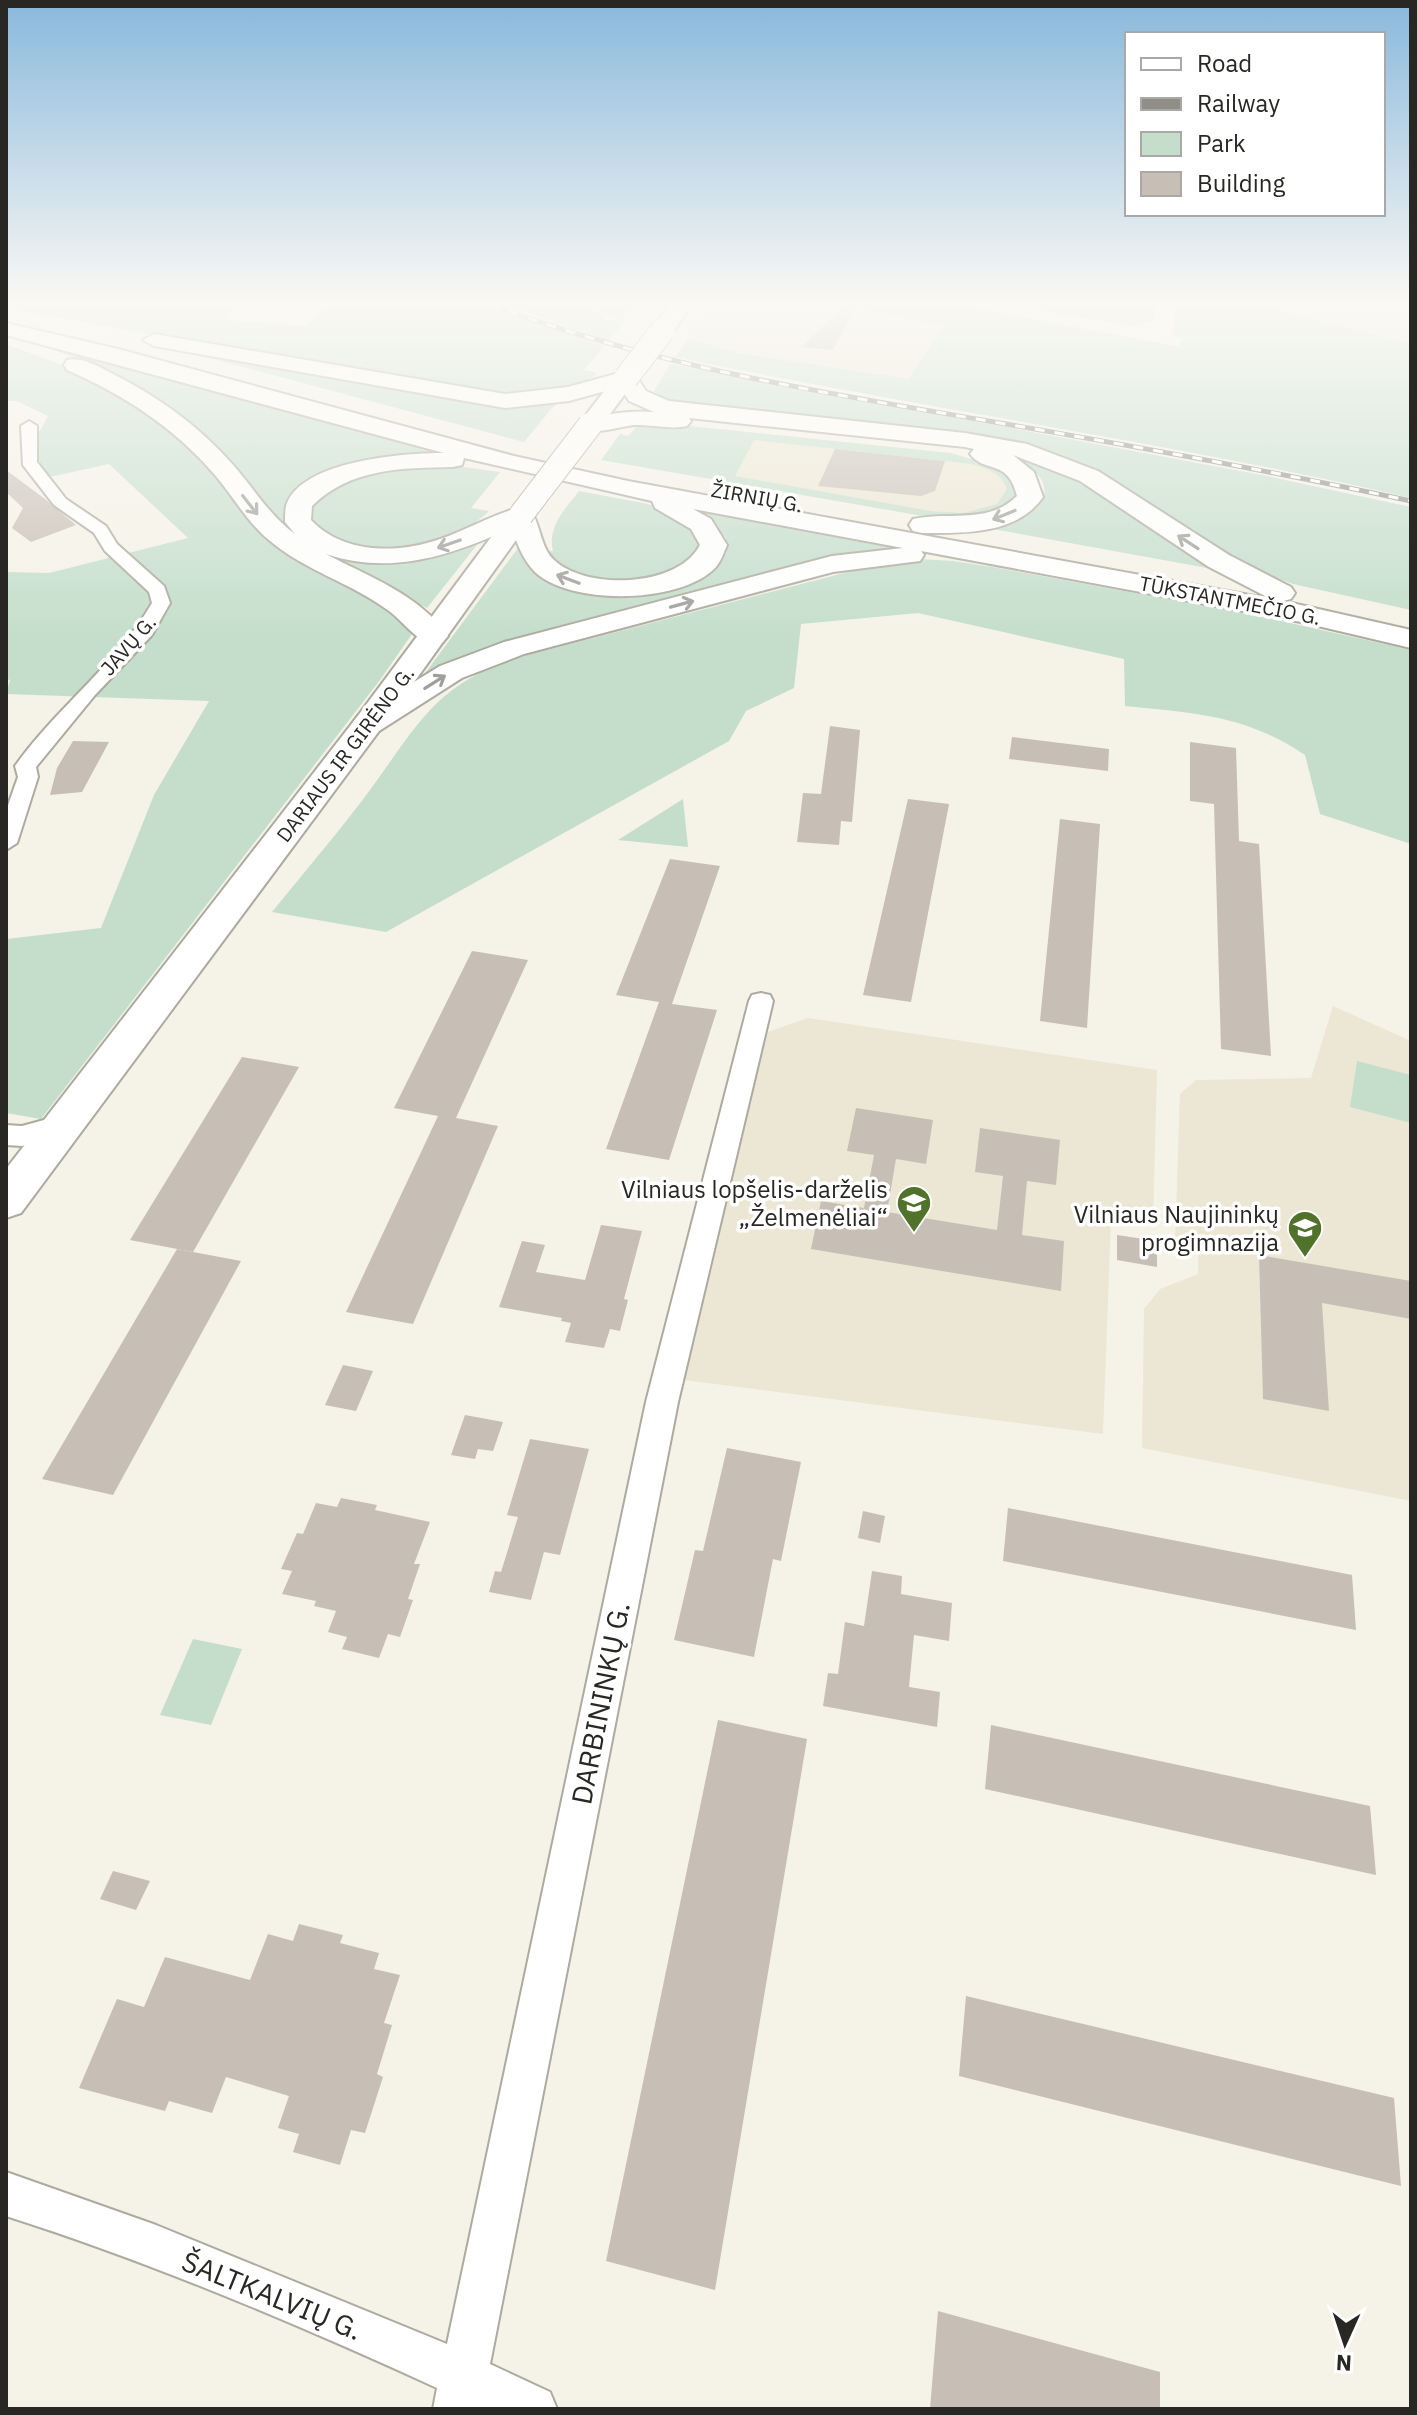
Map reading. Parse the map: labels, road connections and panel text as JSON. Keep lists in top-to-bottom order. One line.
{"streets":{"main road":["ŽIRNIŲ G.","TŪKSTANTMEČIO G.","DARIAUS IR GIRĖNO G."],"street":["JAVŲ G.","DARBININKŲ G.","ŠALTKALVIŲ G."]},"crossings":[["ŽIRNIŲ G.","TŪKSTANTMEČIO G."],["DARBININKŲ G.","ŠALTKALVIŲ G."]],"places":{"school or university":["Vilniaus lopšelis-darželis „Želmenėliai“","Vilniaus Naujininkų progimnazija"]},"legend":["Road","Railway","Park","Building"],"north":"bottom"}
